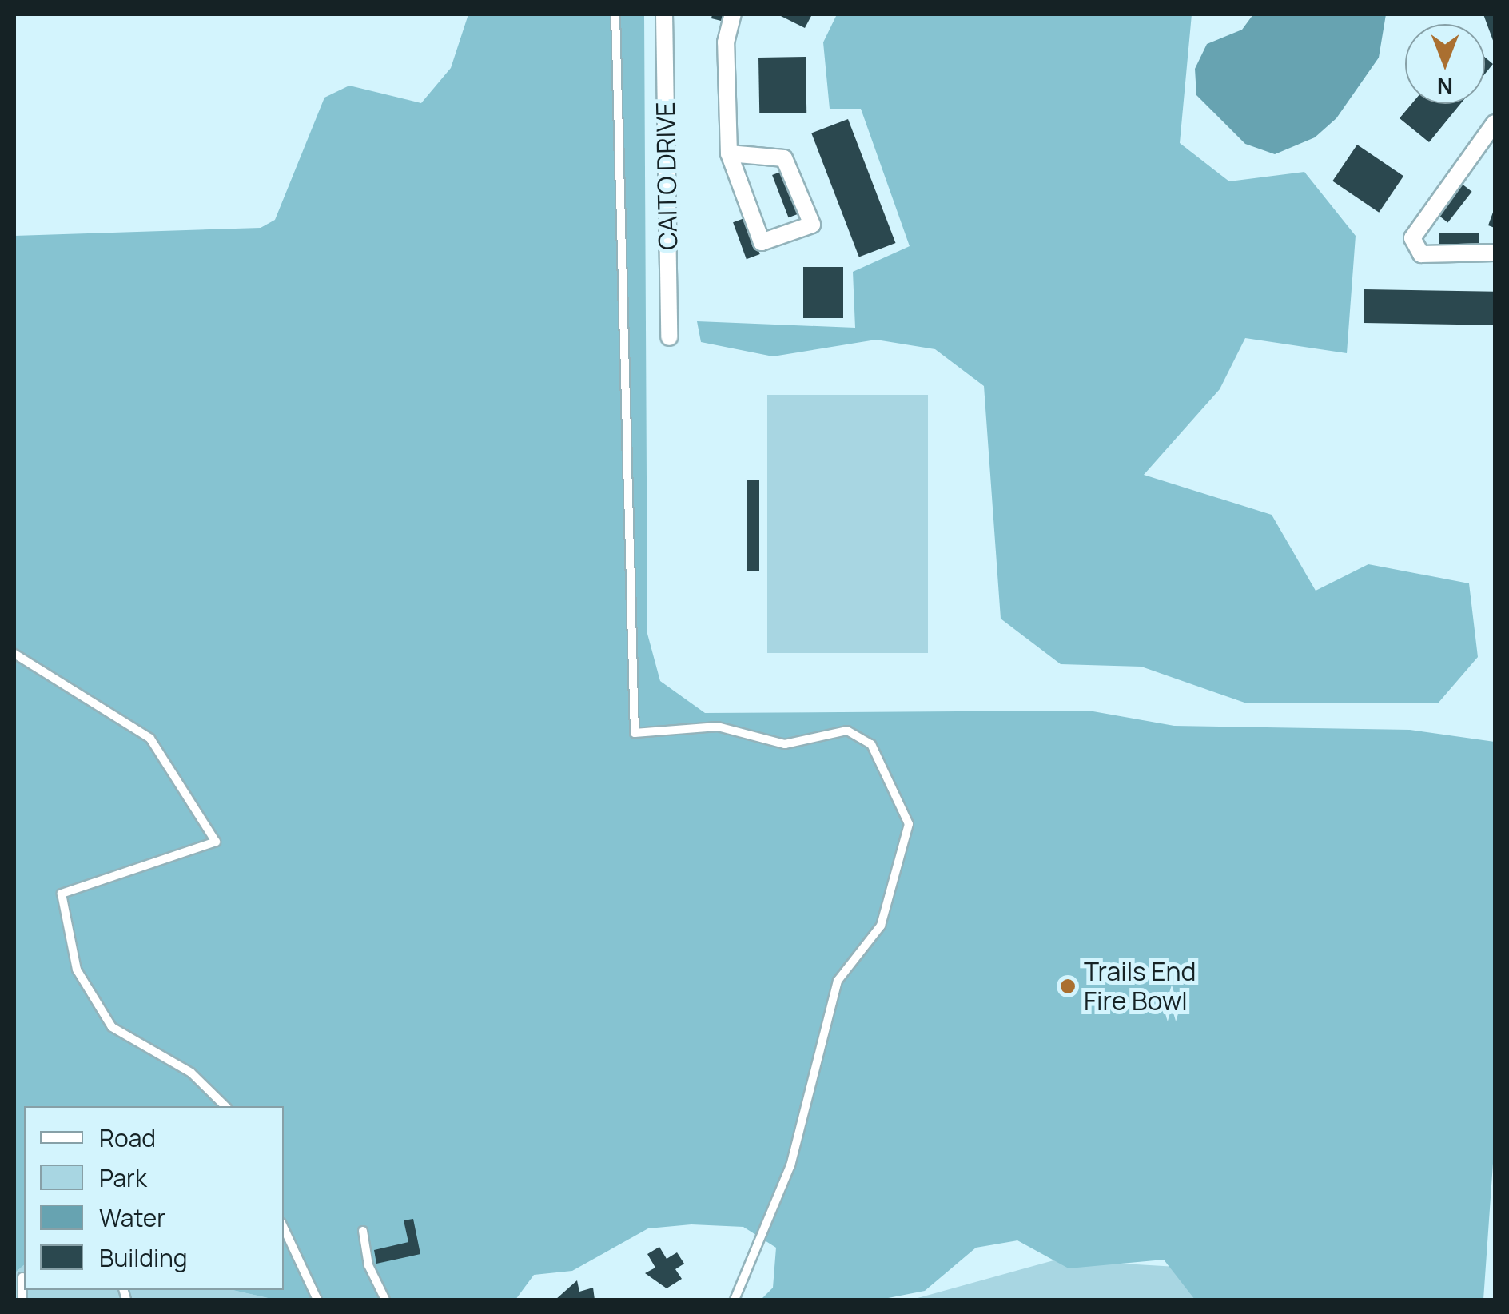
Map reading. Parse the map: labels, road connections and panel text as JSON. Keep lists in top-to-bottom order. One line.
{"streets":{"street":["CAITO DRIVE"]},"places":["Trails End Fire Bowl"],"legend":["Road","Park","Water","Building"],"north":"bottom"}
